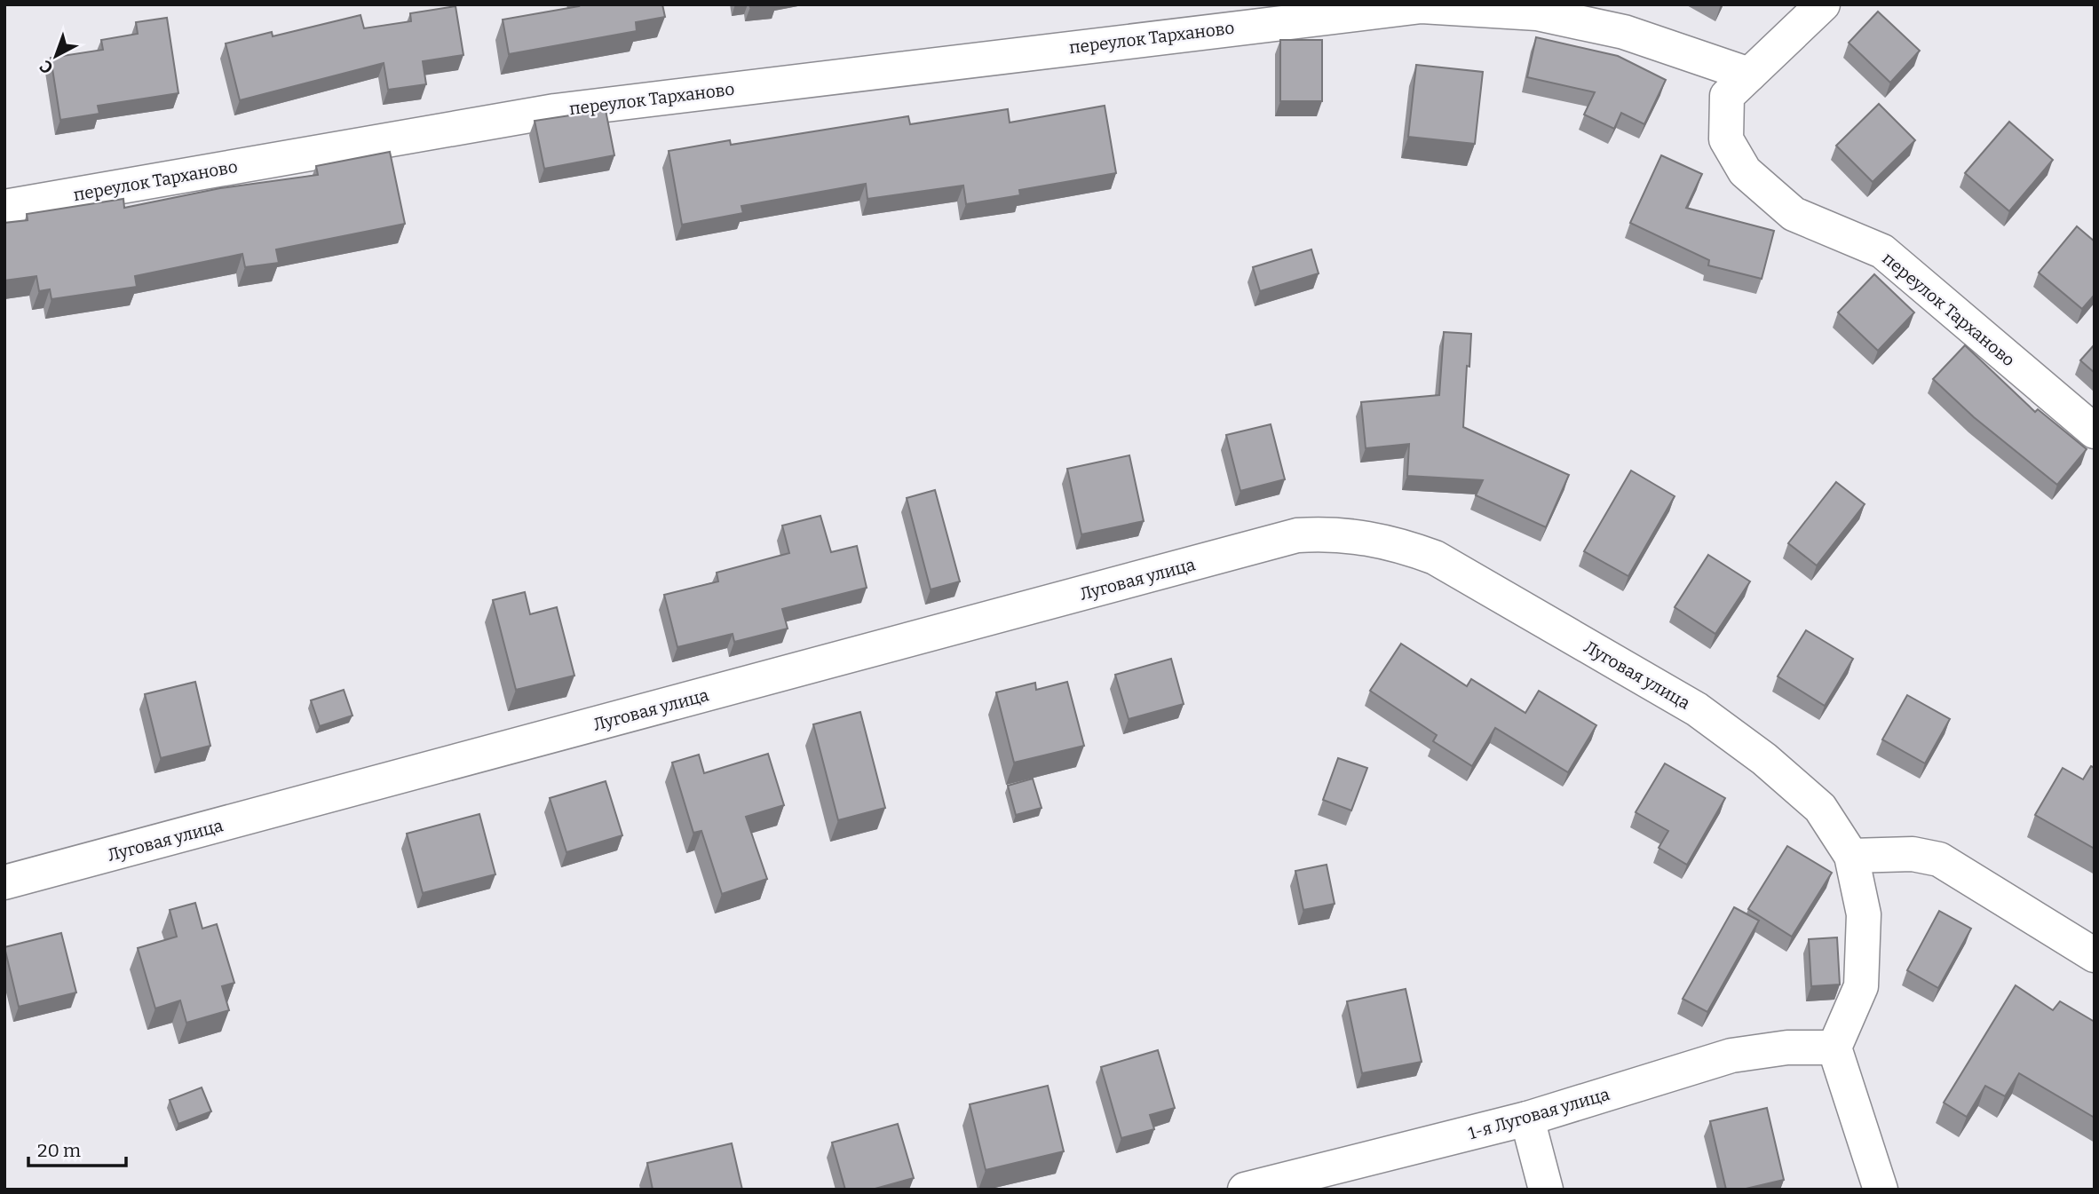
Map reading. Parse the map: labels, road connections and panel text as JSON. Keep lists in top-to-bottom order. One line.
{"streets":{"street":["переулок Тарханово","Луговая улица","1-я Луговая улица"]},"crossings":[["Луговая улица","1-я Луговая улица"]],"scale_bar":"20 m","north":"bottom left"}
